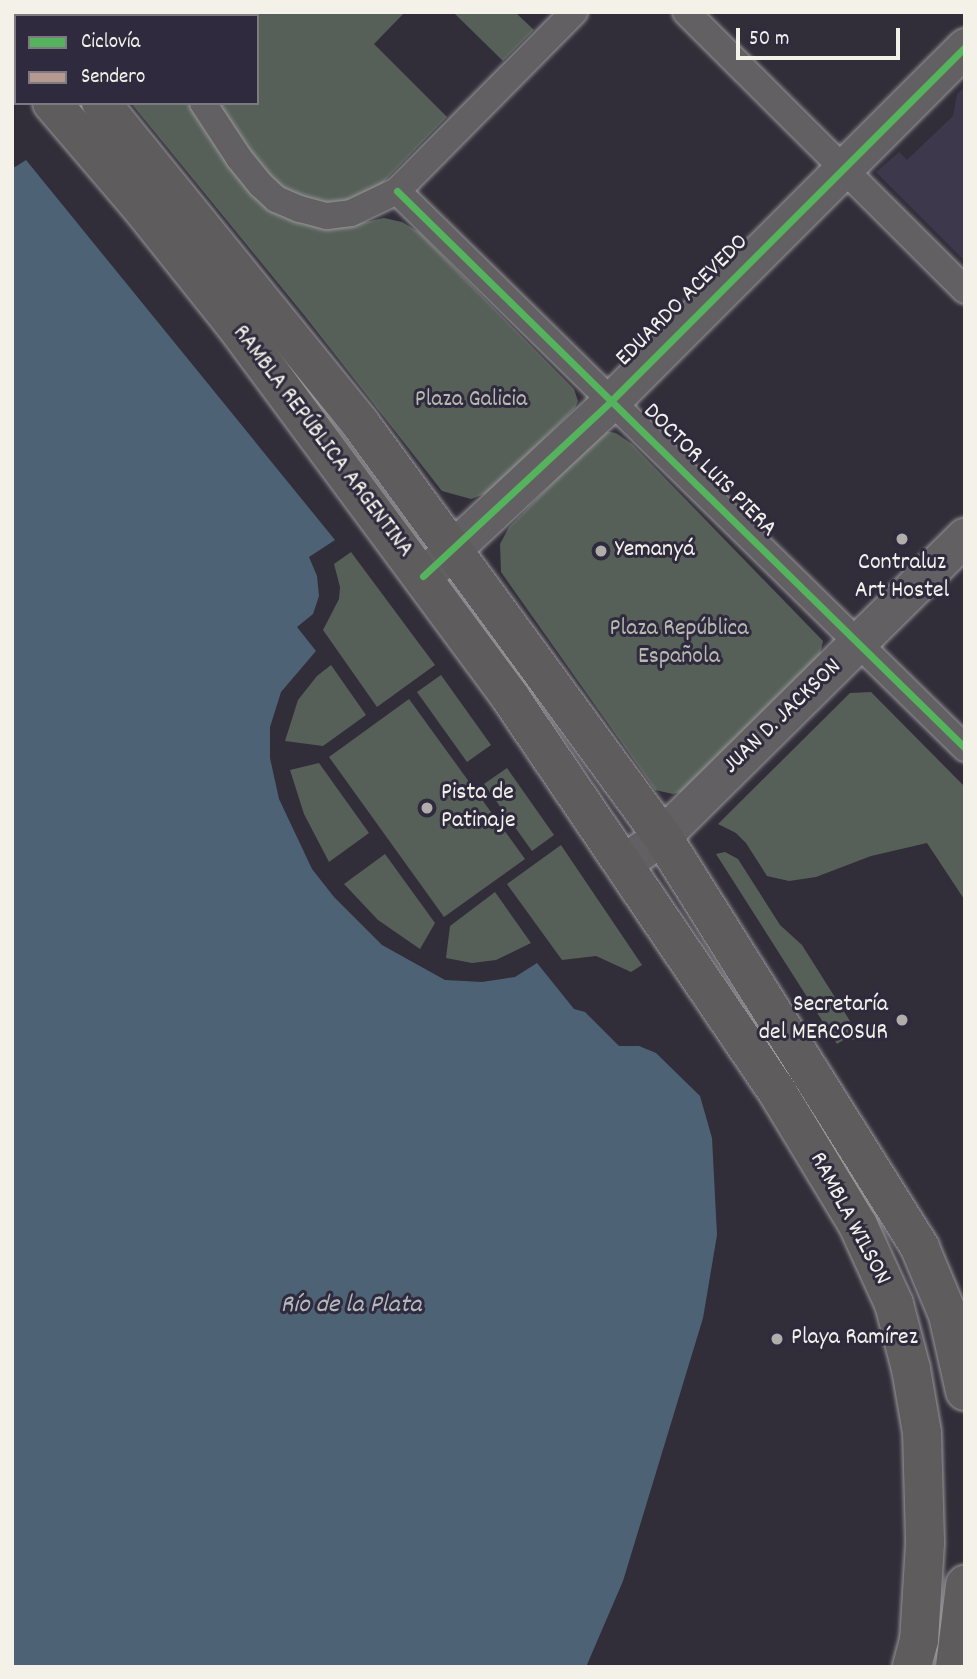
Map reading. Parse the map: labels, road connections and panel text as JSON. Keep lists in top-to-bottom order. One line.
{"streets":{"main road":["RAMBLA REPÚBLICA ARGENTINA","RAMBLA WILSON"],"street":["EDUARDO ACEVEDO","DOCTOR LUIS PIERA","JUAN D. JACKSON"]},"crossings":[["EDUARDO ACEVEDO","RAMBLA REPÚBLICA ARGENTINA"],["EDUARDO ACEVEDO","DOCTOR LUIS PIERA"],["RAMBLA REPÚBLICA ARGENTINA","JUAN D. JACKSON"],["RAMBLA REPÚBLICA ARGENTINA","RAMBLA WILSON"],["DOCTOR LUIS PIERA","JUAN D. JACKSON"],["JUAN D. JACKSON","RAMBLA WILSON"]],"water":["Río de la Plata"],"parks":["Plaza Galicia","Plaza República Española"],"places":["Contraluz Art Hostel","Yemanyá","Pista de Patinaje","Secretaría del MERCOSUR","Playa Ramírez"],"legend":["Ciclovía","Sendero"],"scale_bar":"50 m"}
